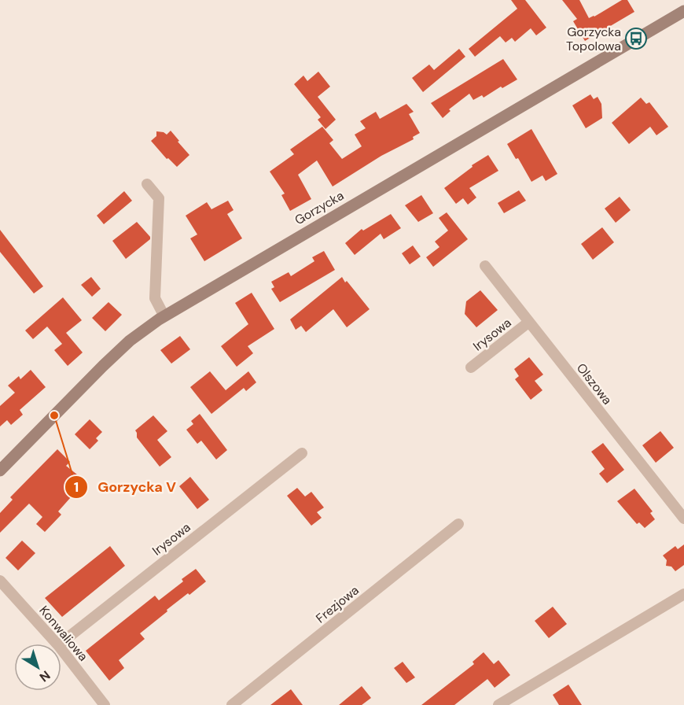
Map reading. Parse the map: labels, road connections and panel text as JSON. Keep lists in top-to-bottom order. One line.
{"streets":{"street":["Gorzycka","Irysowa","Olszowa","Frezjowa","Konwaliowa"]},"crossings":[["Irysowa","Olszowa"]],"places":{"bus stop":["Gorzycka Topolowa"],"other":["Gorzycka V"]},"north":"bottom right"}
